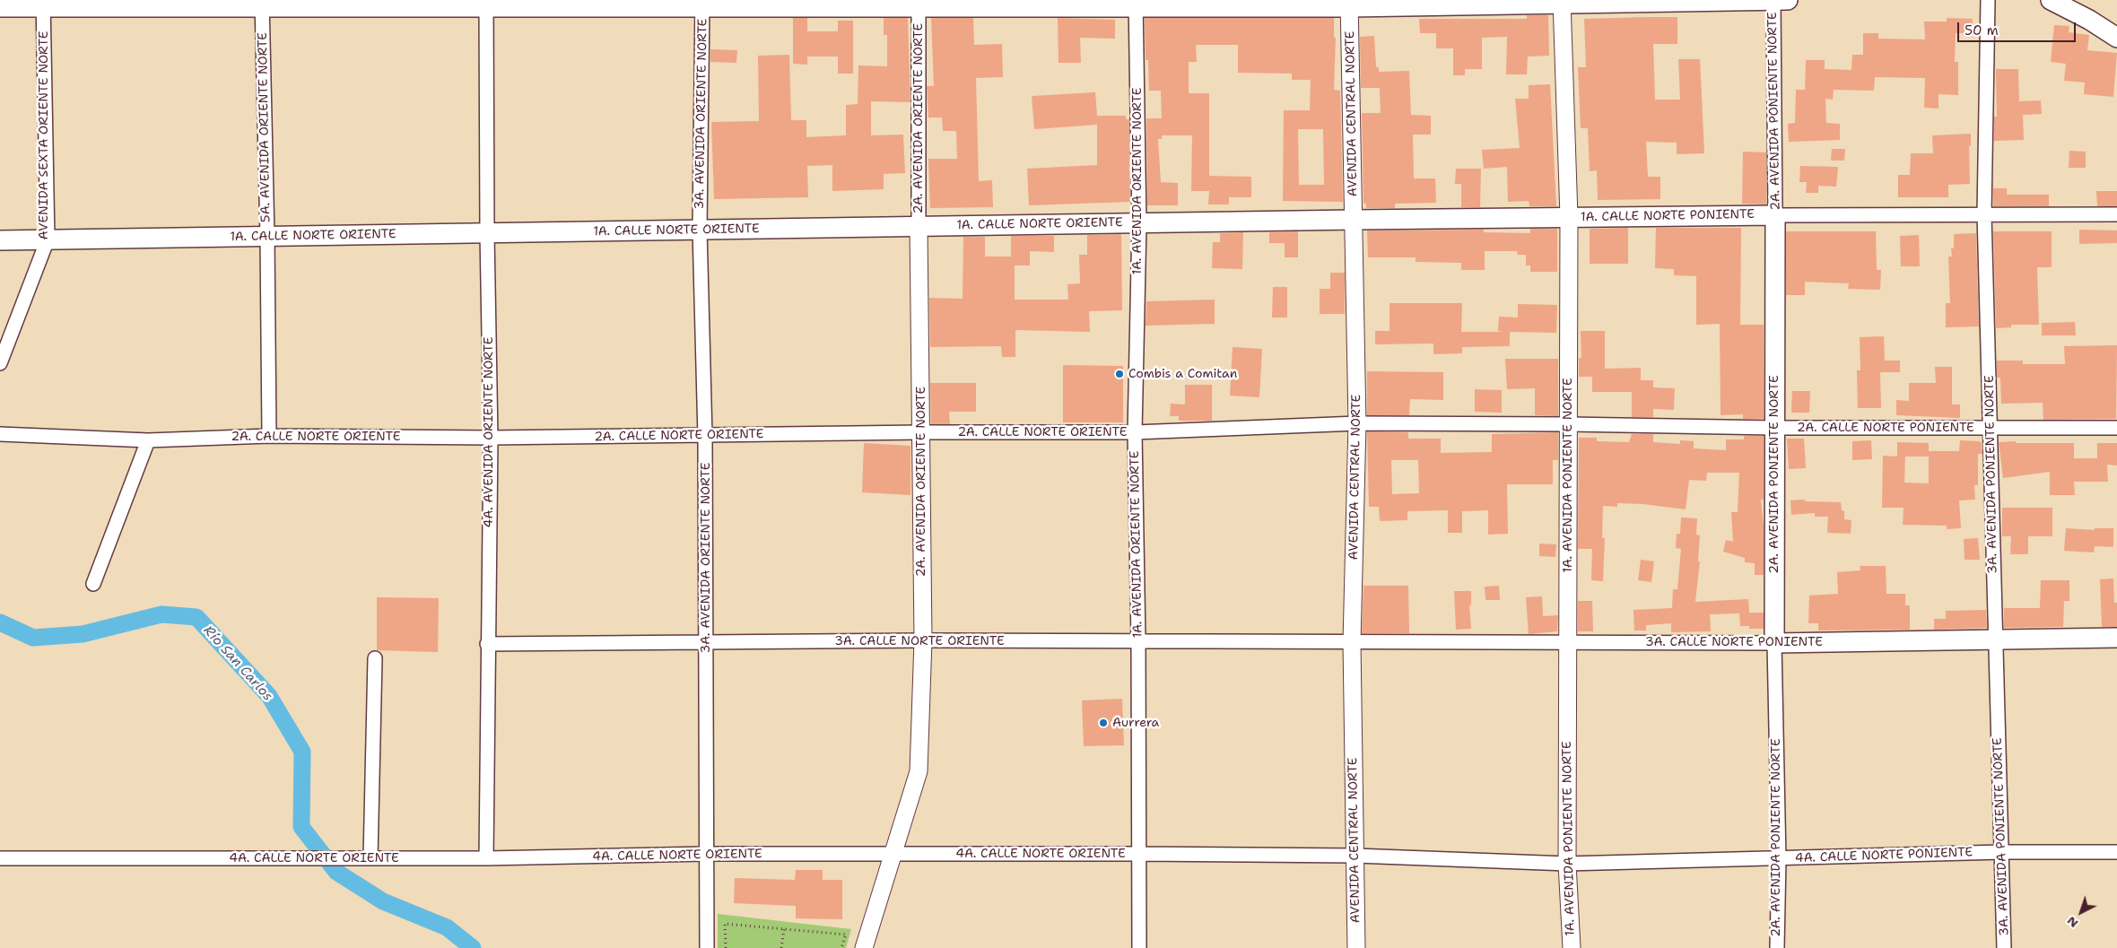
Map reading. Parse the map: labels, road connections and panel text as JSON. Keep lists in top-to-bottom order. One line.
{"streets":{"main road":["2A. AVENIDA PONIENTE NORTE","1A. CALLE NORTE PONIENTE","1A. CALLE NORTE ORIENTE","3A. CALLE NORTE PONIENTE"],"street":["3A. AVENIDA ORIENTE NORTE","AVENIDA CENTRAL NORTE","2A. AVENIDA ORIENTE NORTE","5A. AVENIDA ORIENTE NORTE","AVENIDA SEXTA ORIENTE NORTE","1A. AVENIDA ORIENTE NORTE","2A. CALLE NORTE PONIENTE","4A. AVENIDA ORIENTE NORTE","2A. CALLE NORTE ORIENTE","3A. AVENIDA PONIENTE NORTE","1A. AVENIDA PONIENTE NORTE","3A. CALLE NORTE ORIENTE","4A. CALLE NORTE ORIENTE","4A. CALLE NORTE PONIENTE"]},"crossings":[["2A. AVENIDA PONIENTE NORTE","1A. CALLE NORTE PONIENTE"],["2A. AVENIDA PONIENTE NORTE","2A. CALLE NORTE PONIENTE"],["2A. AVENIDA PONIENTE NORTE","3A. CALLE NORTE PONIENTE"],["2A. AVENIDA PONIENTE NORTE","4A. CALLE NORTE PONIENTE"],["3A. AVENIDA ORIENTE NORTE","1A. CALLE NORTE ORIENTE"],["3A. AVENIDA ORIENTE NORTE","2A. CALLE NORTE ORIENTE"],["3A. AVENIDA ORIENTE NORTE","3A. CALLE NORTE ORIENTE"],["3A. AVENIDA ORIENTE NORTE","4A. CALLE NORTE ORIENTE"],["AVENIDA CENTRAL NORTE","1A. CALLE NORTE PONIENTE"],["AVENIDA CENTRAL NORTE","1A. CALLE NORTE ORIENTE"],["AVENIDA CENTRAL NORTE","2A. CALLE NORTE PONIENTE"],["AVENIDA CENTRAL NORTE","2A. CALLE NORTE ORIENTE"],["AVENIDA CENTRAL NORTE","3A. CALLE NORTE ORIENTE"],["AVENIDA CENTRAL NORTE","3A. CALLE NORTE PONIENTE"],["AVENIDA CENTRAL NORTE","4A. CALLE NORTE ORIENTE"],["AVENIDA CENTRAL NORTE","4A. CALLE NORTE PONIENTE"],["2A. AVENIDA ORIENTE NORTE","1A. CALLE NORTE ORIENTE"],["2A. AVENIDA ORIENTE NORTE","2A. CALLE NORTE ORIENTE"],["2A. AVENIDA ORIENTE NORTE","3A. CALLE NORTE ORIENTE"],["2A. AVENIDA ORIENTE NORTE","4A. CALLE NORTE ORIENTE"],["5A. AVENIDA ORIENTE NORTE","1A. CALLE NORTE ORIENTE"],["5A. AVENIDA ORIENTE NORTE","2A. CALLE NORTE ORIENTE"],["AVENIDA SEXTA ORIENTE NORTE","1A. CALLE NORTE ORIENTE"],["1A. AVENIDA ORIENTE NORTE","1A. CALLE NORTE ORIENTE"],["1A. AVENIDA ORIENTE NORTE","2A. CALLE NORTE ORIENTE"],["1A. AVENIDA ORIENTE NORTE","3A. CALLE NORTE ORIENTE"],["1A. AVENIDA ORIENTE NORTE","4A. CALLE NORTE ORIENTE"],["1A. CALLE NORTE PONIENTE","1A. CALLE NORTE ORIENTE"],["1A. CALLE NORTE PONIENTE","3A. AVENIDA PONIENTE NORTE"],["1A. CALLE NORTE PONIENTE","1A. AVENIDA PONIENTE NORTE"],["1A. CALLE NORTE ORIENTE","4A. AVENIDA ORIENTE NORTE"],["2A. CALLE NORTE PONIENTE","2A. CALLE NORTE ORIENTE"],["2A. CALLE NORTE PONIENTE","3A. AVENIDA PONIENTE NORTE"],["2A. CALLE NORTE PONIENTE","1A. AVENIDA PONIENTE NORTE"],["4A. AVENIDA ORIENTE NORTE","2A. CALLE NORTE ORIENTE"],["4A. AVENIDA ORIENTE NORTE","3A. CALLE NORTE ORIENTE"],["4A. AVENIDA ORIENTE NORTE","4A. CALLE NORTE ORIENTE"],["3A. AVENIDA PONIENTE NORTE","3A. CALLE NORTE PONIENTE"],["3A. AVENIDA PONIENTE NORTE","4A. CALLE NORTE PONIENTE"],["1A. AVENIDA PONIENTE NORTE","3A. CALLE NORTE PONIENTE"],["1A. AVENIDA PONIENTE NORTE","4A. CALLE NORTE PONIENTE"],["3A. CALLE NORTE ORIENTE","3A. CALLE NORTE PONIENTE"],["4A. CALLE NORTE ORIENTE","4A. CALLE NORTE PONIENTE"]],"water":["Río San Carlos"],"places":["Combis a Comitan","Aurrera"],"scale_bar":"50 m","north":"bottom left"}
